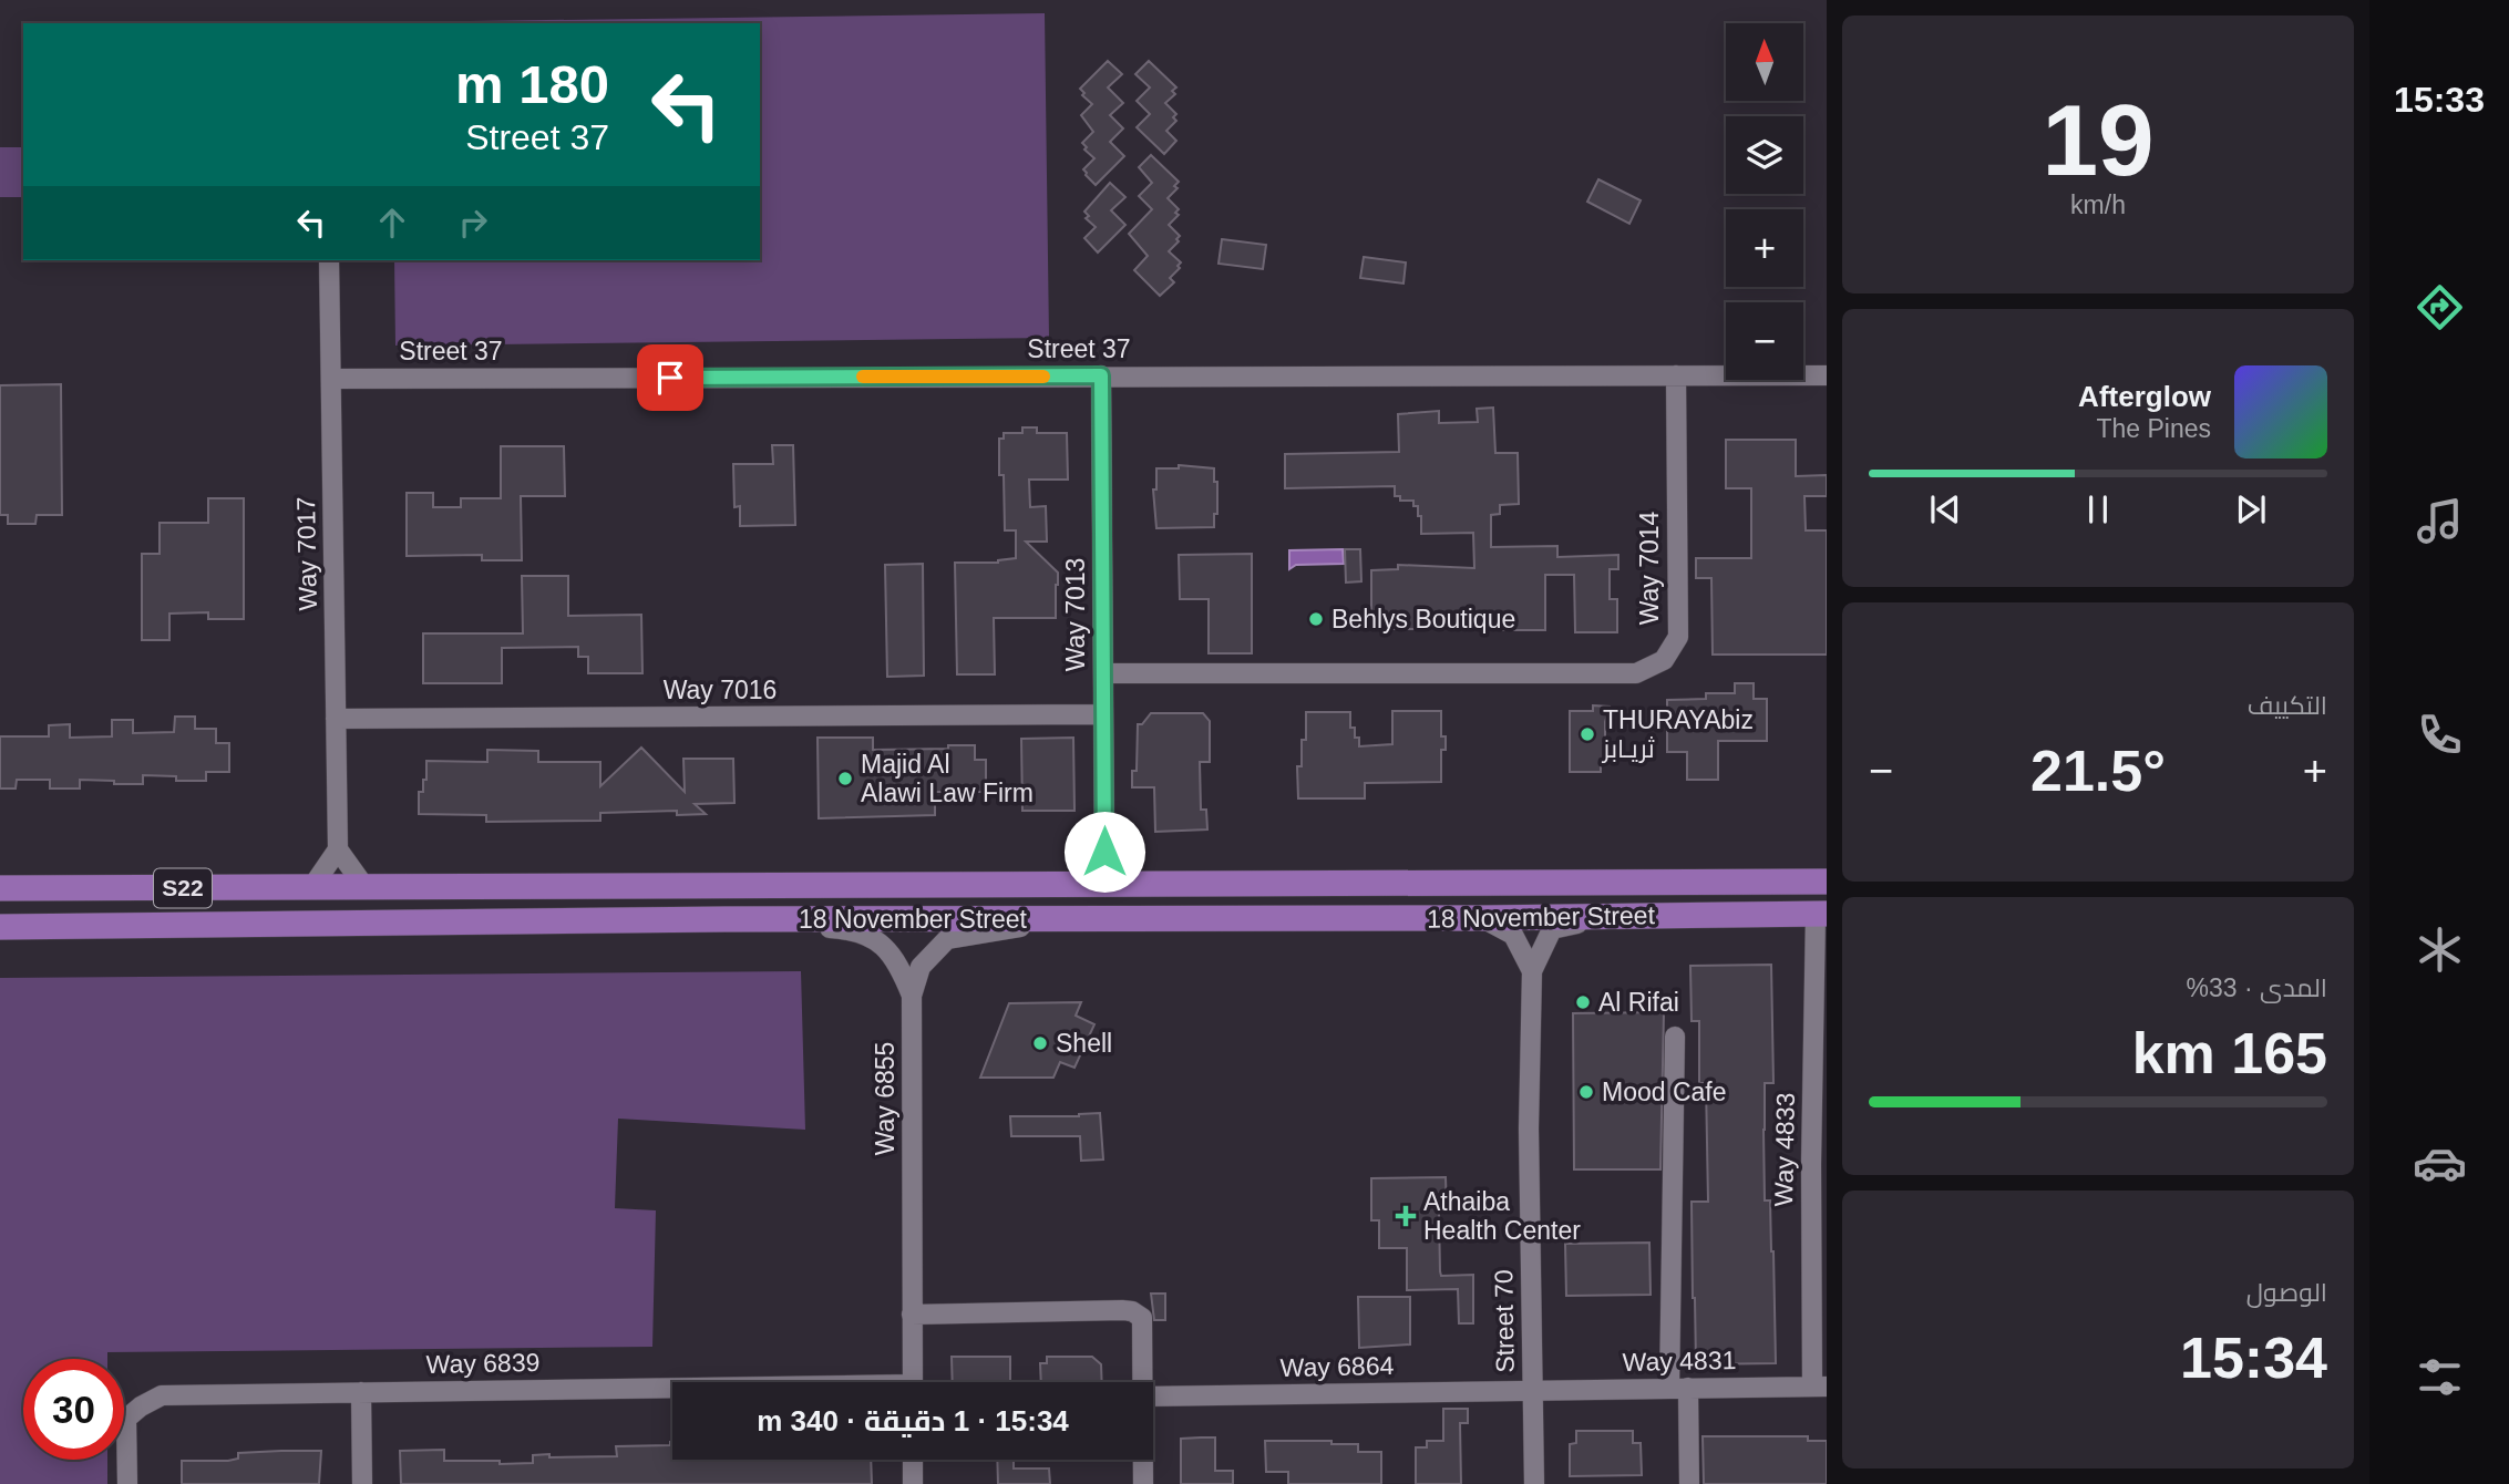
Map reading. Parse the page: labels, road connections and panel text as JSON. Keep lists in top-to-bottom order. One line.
{"streets":{"main road":["S22","18 November Street"],"street":["Street 37","Way 7017","Way 7014","Way 7013","Way 7016","Way 6855","Way 4833","Street 70","Way 4831","Way 6839","Way 6864"]},"crossings":[["Street 37","Way 7017"],["Street 37","Way 7014"],["Street 37","Way 7013"],["Way 7017","Way 7016"],["Way 7014","Way 7013"],["Way 7013","Way 7016"],["18 November Street","Way 6855"],["18 November Street","Way 4833"],["18 November Street","Street 70"],["Way 4833","Way 4831"],["Street 70","Way 4831"],["Street 70","Way 6864"],["Way 4831","Way 6864"]],"places":{"other":["Behlys Boutique","THURAYAbiz ثريـابز","Majid Al Alawi Law Firm","Al Rifai","Shell","Mood Cafe"],"health":["Athaiba Health Center"]},"north":"top","page":{"tabs":"15:33","tile":[["19","km/h"],"التكييف",["المدى · 33%","165 km"],["الوصول","15:34"]],"map_buttons":["+","−"],"turn":["180 m","Street 37"],"song":["Afterglow","The Pines"],"heat":["−","21.5°","+"],"limit":"30","trip":"15:34 · 1 دقيقة · 340 m"}}
